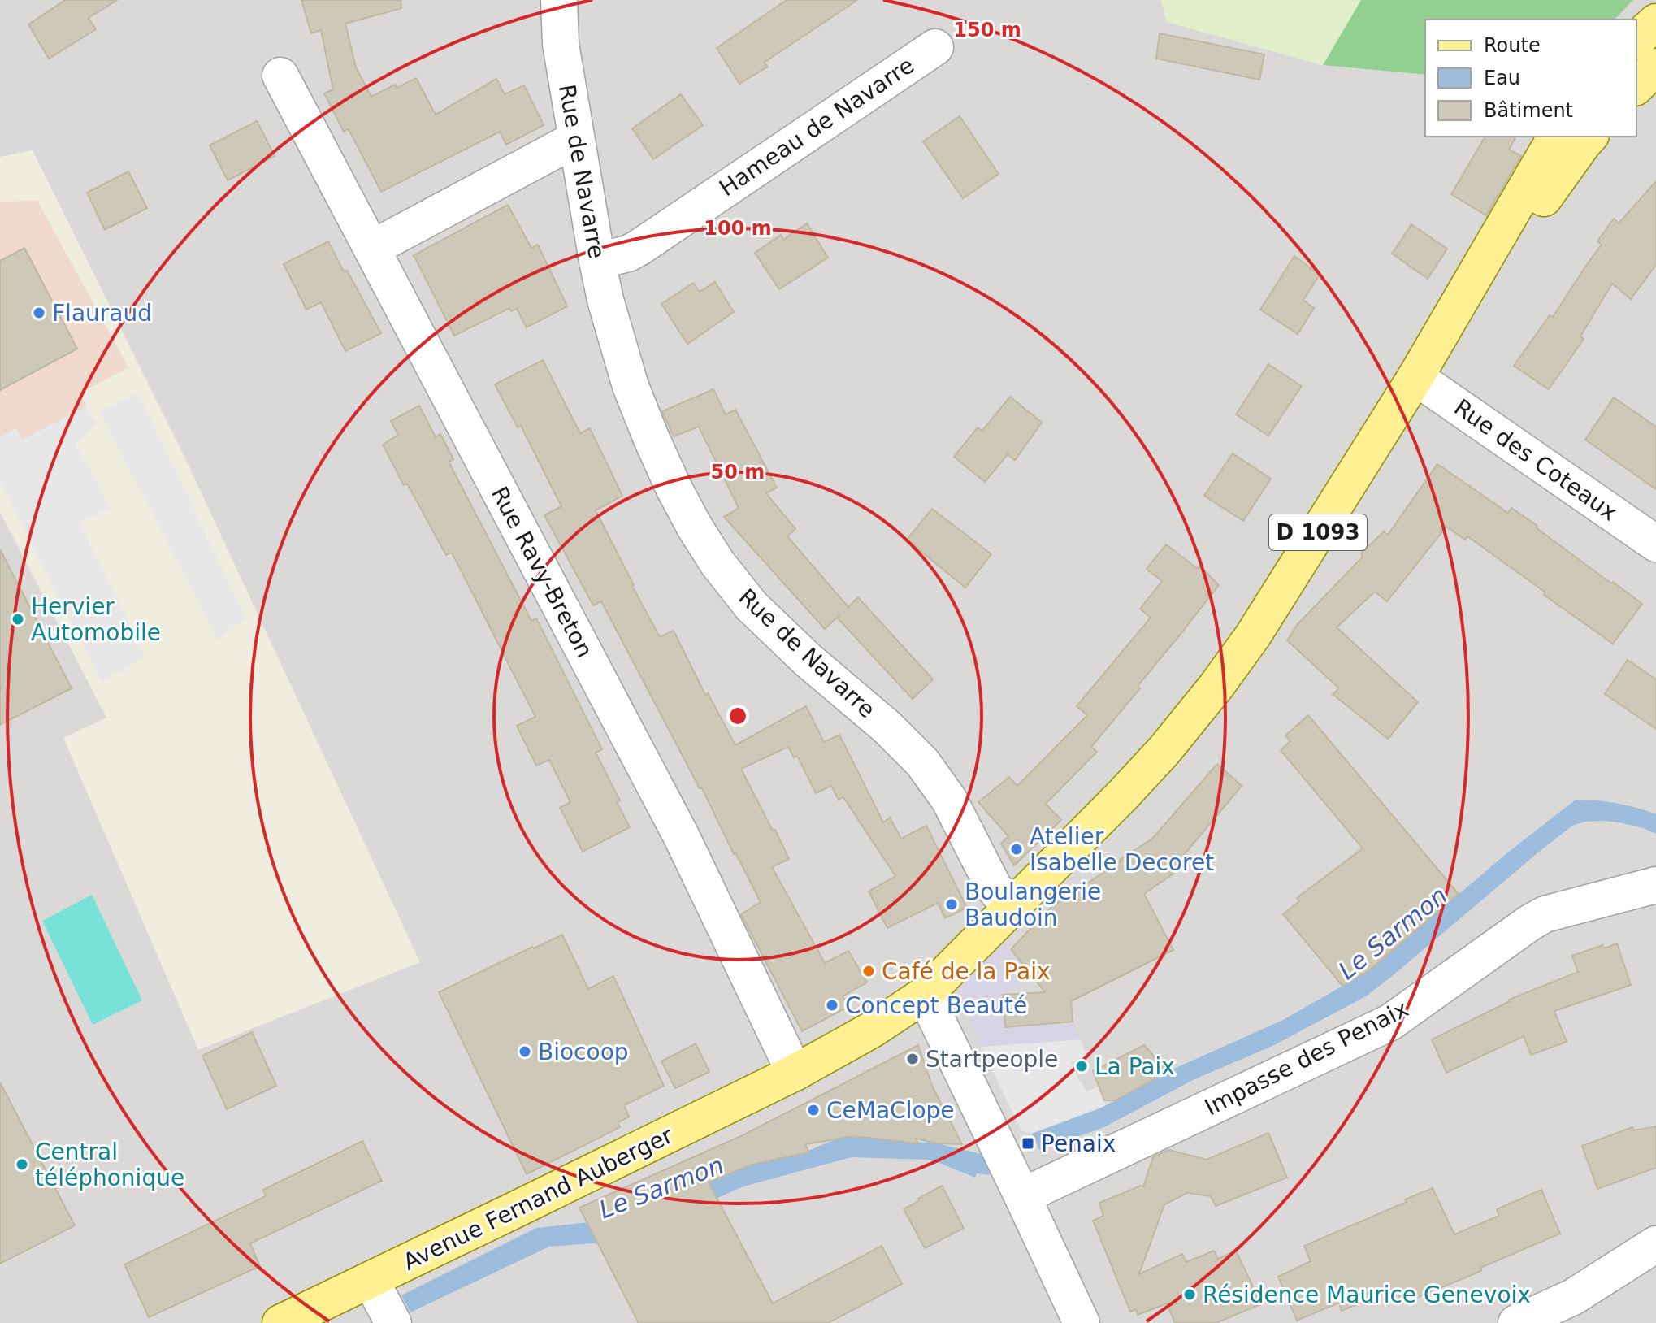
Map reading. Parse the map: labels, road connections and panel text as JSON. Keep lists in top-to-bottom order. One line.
{"streets":{"main road":["D 1093","Avenue Fernand Auberger"],"street":["Hameau de Navarre","Rue de Navarre","Rue des Coteaux","Rue Ravy-Breton","Impasse des Penaix"]},"crossings":[["Hameau de Navarre","Rue de Navarre"],["Rue de Navarre","D 1093"],["Rue des Coteaux","D 1093"],["D 1093","Rue Ravy-Breton"],["D 1093","Avenue Fernand Auberger"],["Rue Ravy-Breton","Avenue Fernand Auberger"]],"water":["Le Sarmon"],"places":{"other":["Flauraud","Hervier Automobile","Atelier Isabelle Decoret","Boulangerie Baudoin","Café de la Paix","Concept Beauté","Biocoop","Startpeople","La Paix","CeMaClope","Central téléphonique","Résidence Maurice Genevoix"],"transit":["Penaix"]},"legend":["Route","Eau","Bâtiment"],"rings":["150 m","100 m","50 m"]}
